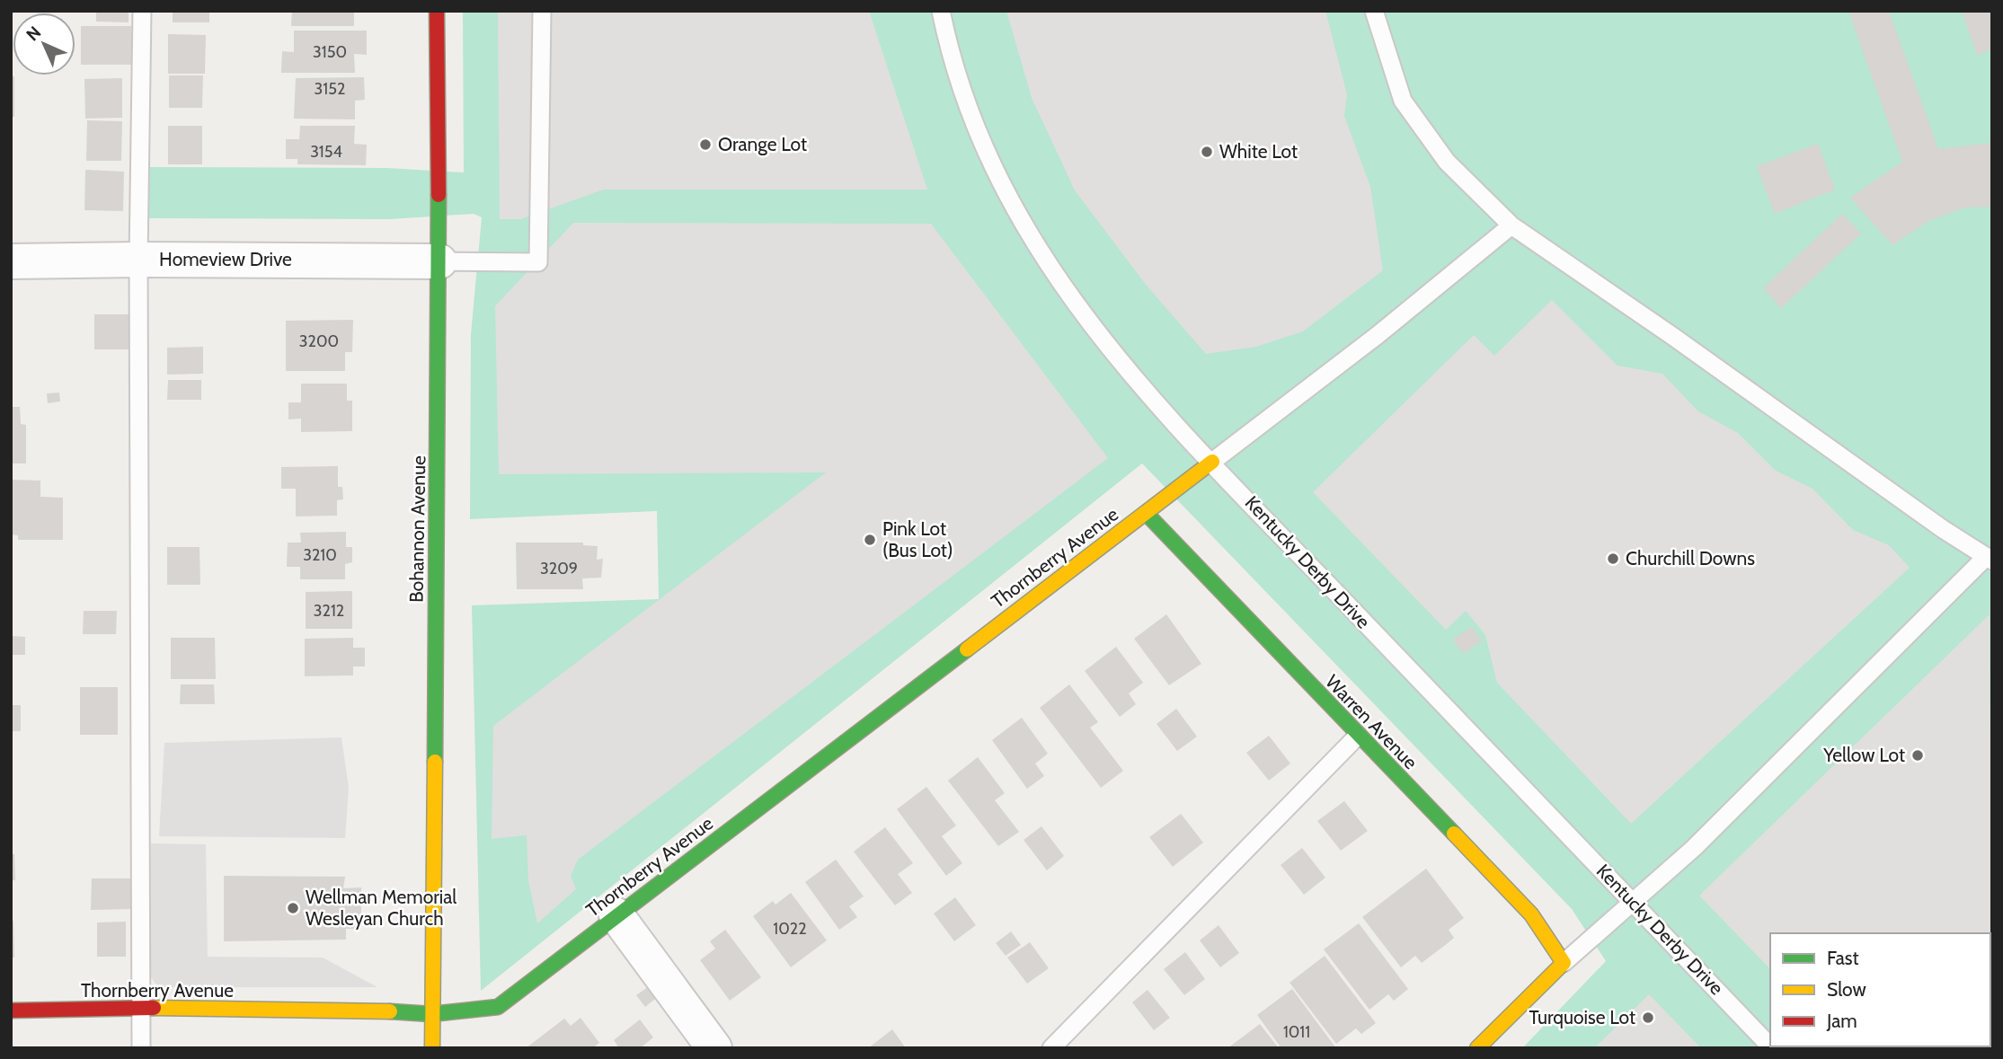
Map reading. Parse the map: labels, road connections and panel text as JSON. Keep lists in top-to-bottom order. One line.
{"streets":{"street":["Homeview Drive","Bohannon Avenue","Thornberry Avenue","Warren Avenue"],"lane":["Kentucky Derby Drive"]},"crossings":[["Homeview Drive","Bohannon Avenue"],["Bohannon Avenue","Thornberry Avenue"],["Thornberry Avenue","Kentucky Derby Drive"],["Thornberry Avenue","Warren Avenue"]],"places":["Orange Lot","White Lot","Pink Lot (Bus Lot)","Churchill Downs","Yellow Lot","Wellman Memorial Wesleyan Church","Turquoise Lot"],"house_numbers":["3150","3152","3154","3200","3210","3209","3212","1022","1011"],"legend":["Fast","Slow","Jam"],"north":"top left"}
